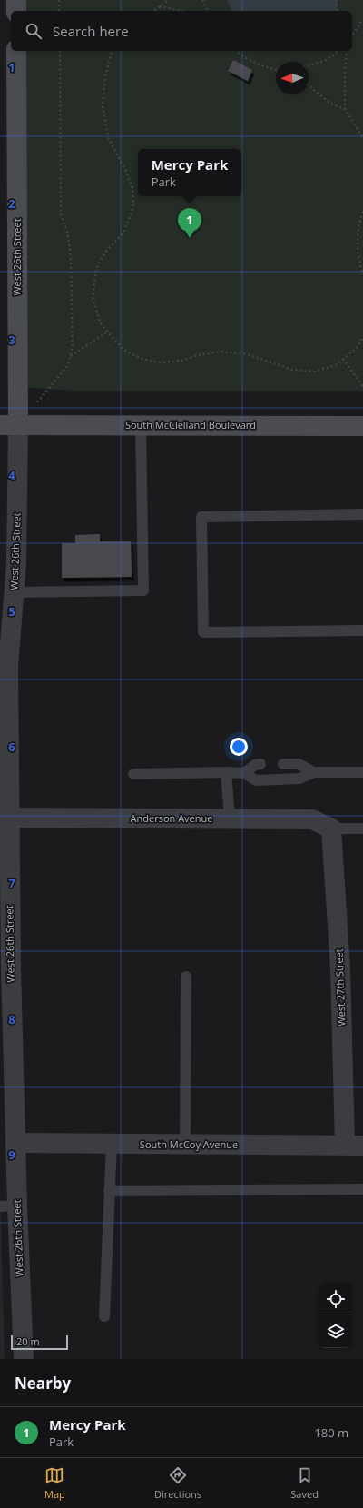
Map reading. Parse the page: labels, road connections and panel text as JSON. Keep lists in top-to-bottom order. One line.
{"streets":{"main road":["West 26th Street","South McClelland Boulevard"],"street":["Anderson Avenue","West 27th Street","South McCoy Avenue"]},"crossings":[["West 26th Street","South McClelland Boulevard"],["West 26th Street","Anderson Avenue"],["West 26th Street","South McCoy Avenue"],["Anderson Avenue","West 27th Street"],["West 27th Street","South McCoy Avenue"]],"scale_bar":"20 m","north":"left","page":{"search":"Search here","popup":["Mercy Park","Park"],"pins":"1","scale":"20 m","heading":"Nearby","list":[{"mark":"1","name":"Mercy Park","note":"Park","value":"180 m"}],"nav":["Map","Directions","Saved"]},"grid":{"rows":["1","2","3","4","5","6","7","8","9"]}}
